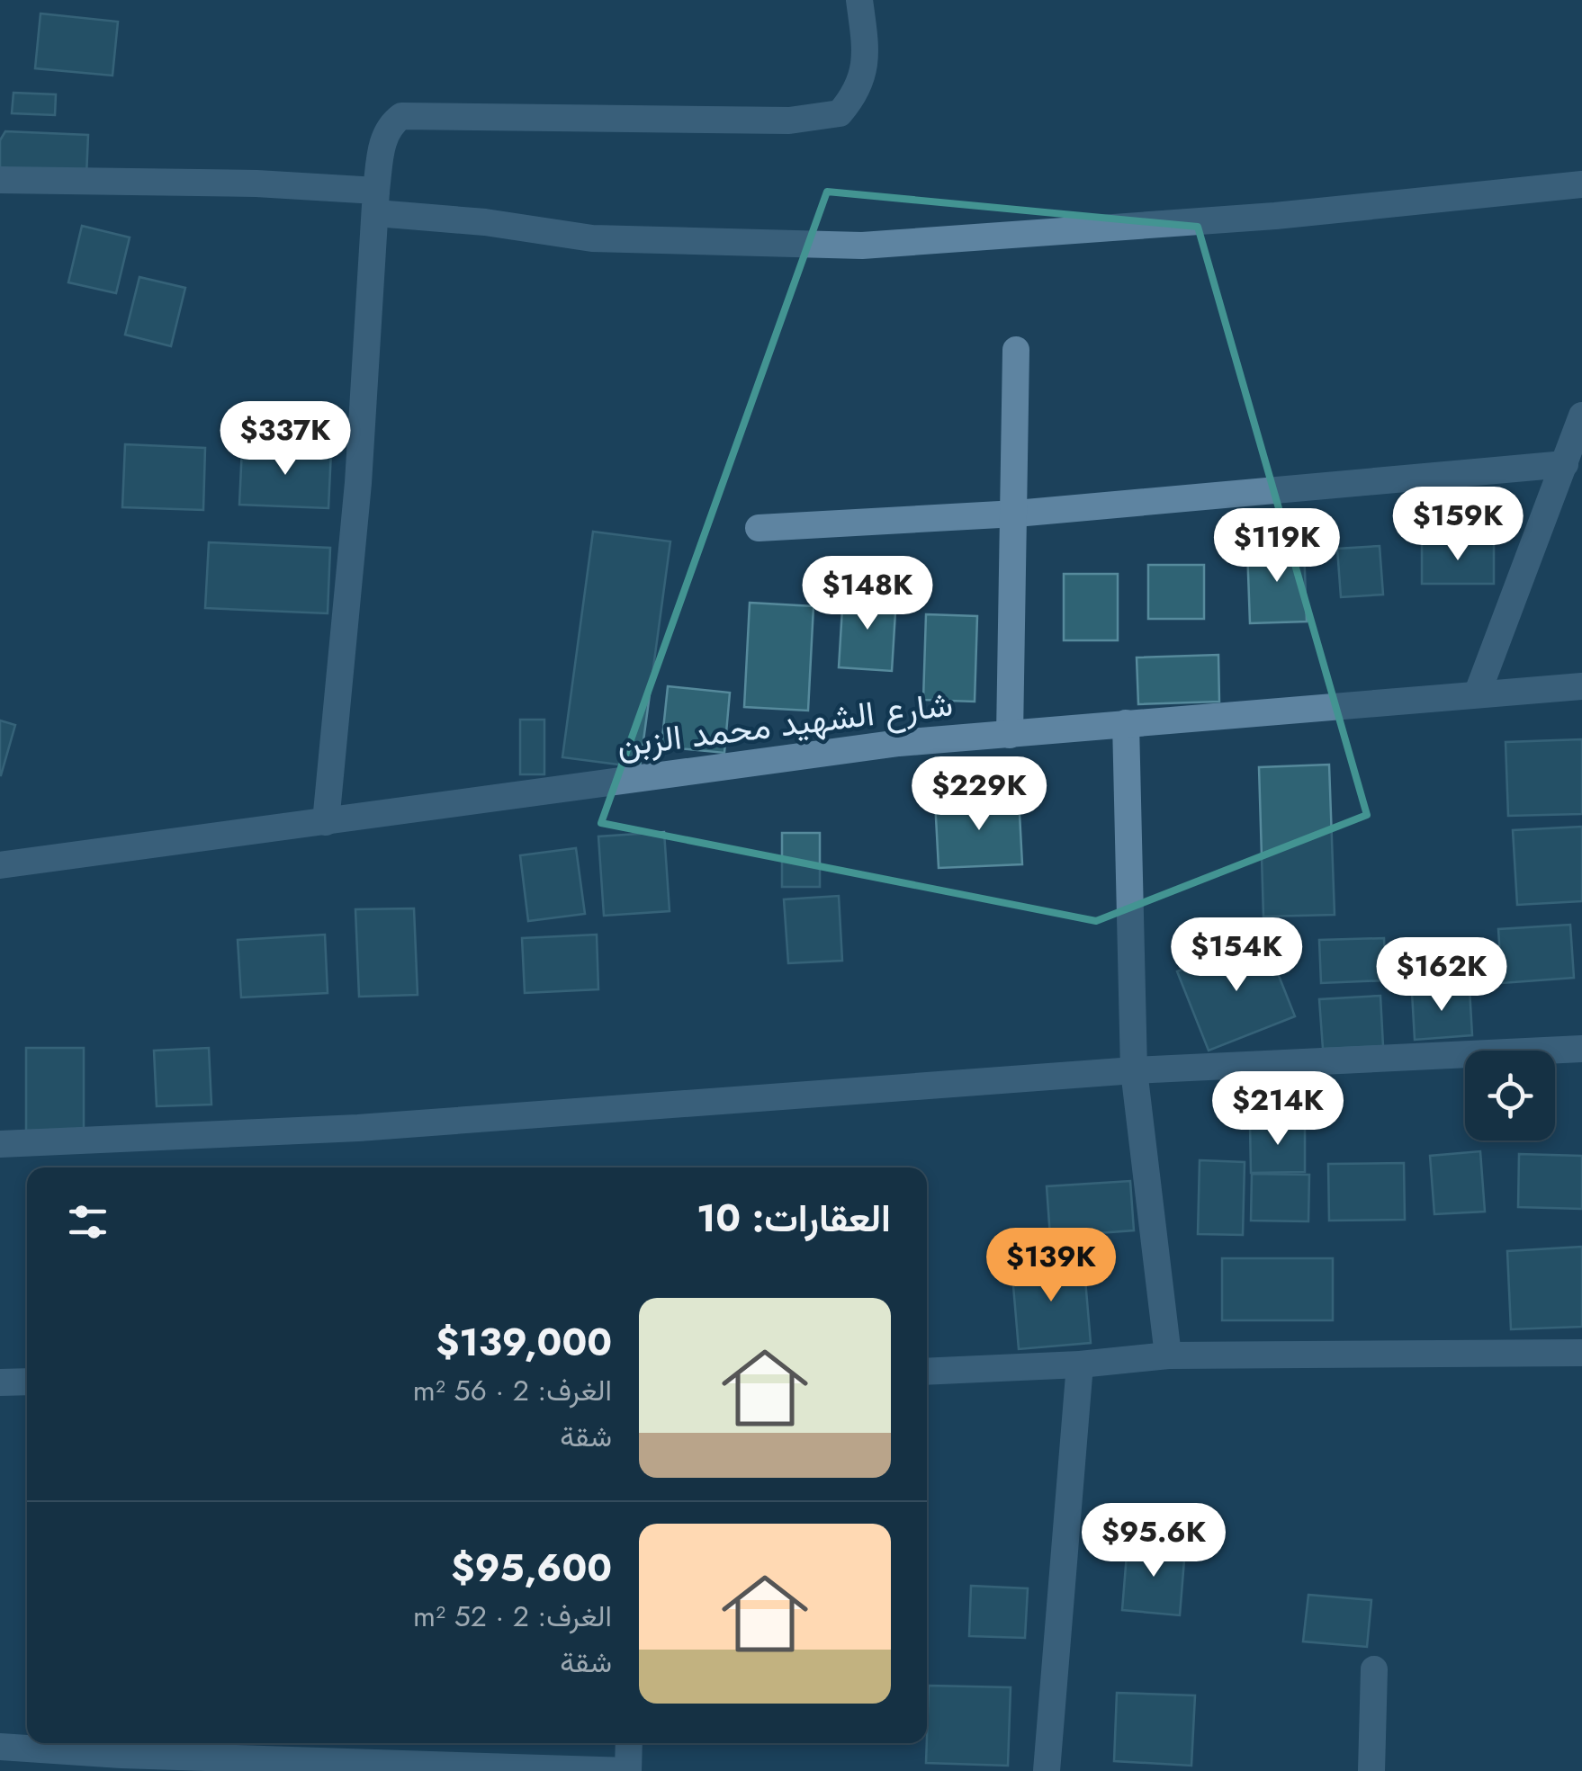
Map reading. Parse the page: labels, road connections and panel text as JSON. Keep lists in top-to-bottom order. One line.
{"streets":{"street":["شارع الشهيد محمد الزبن"]},"page":{"price":["$337K","$159K","$119K","$148K","$229K","$154K","$162K","$214K","$139K","$95.6K"],"heading":"العقارات: 10","list":[{"name":"$139,000","note":"الغرف: 2 · 56 m² · شقة"},{"name":"$95,600","note":"الغرف: 2 · 52 m² · شقة"}]}}
